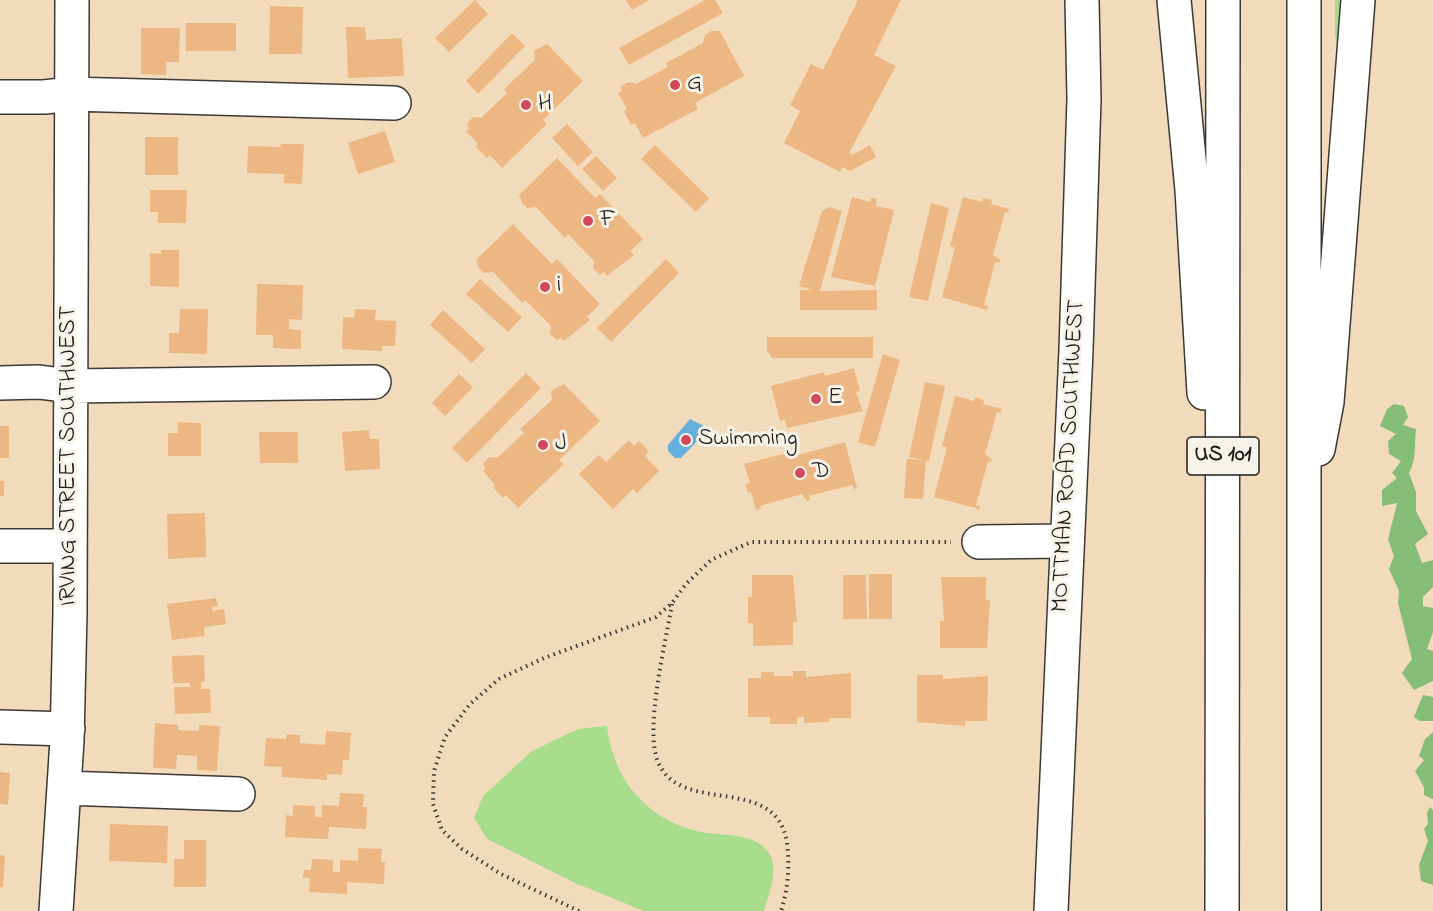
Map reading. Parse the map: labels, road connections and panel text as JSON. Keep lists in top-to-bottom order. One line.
{"streets":{"main road":["IRVING STREET SOUTHWEST","MOTTMAN ROAD SOUTHWEST","US 101"]},"places":["G","H","F","i","E","Swimming","J","D"]}
